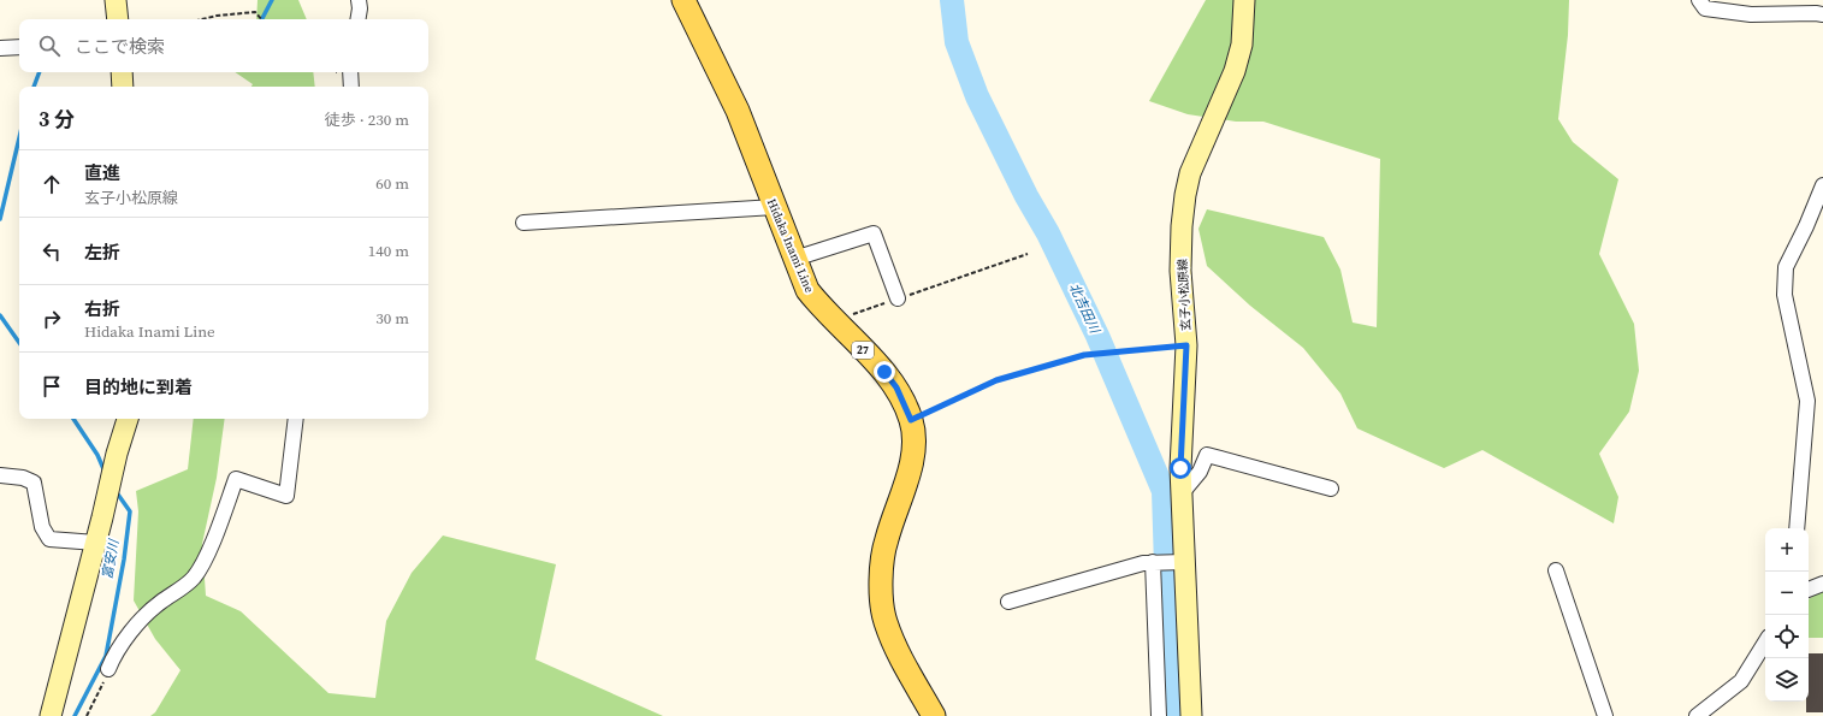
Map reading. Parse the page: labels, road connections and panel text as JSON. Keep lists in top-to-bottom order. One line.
{"streets":{"main road":["Hidaka Inami Line","玄子小松原線","27"]},"water":["北吉田川","富安川"],"page":{"search":"ここで検索","heading":["3 分","徒歩 · 230 m"],"list":[["直進","玄子小松原線","60 m"],["左折","140 m"],["右折","Hidaka Inami Line","30 m"],"目的地に到着"],"map_buttons":["+","−"]}}
